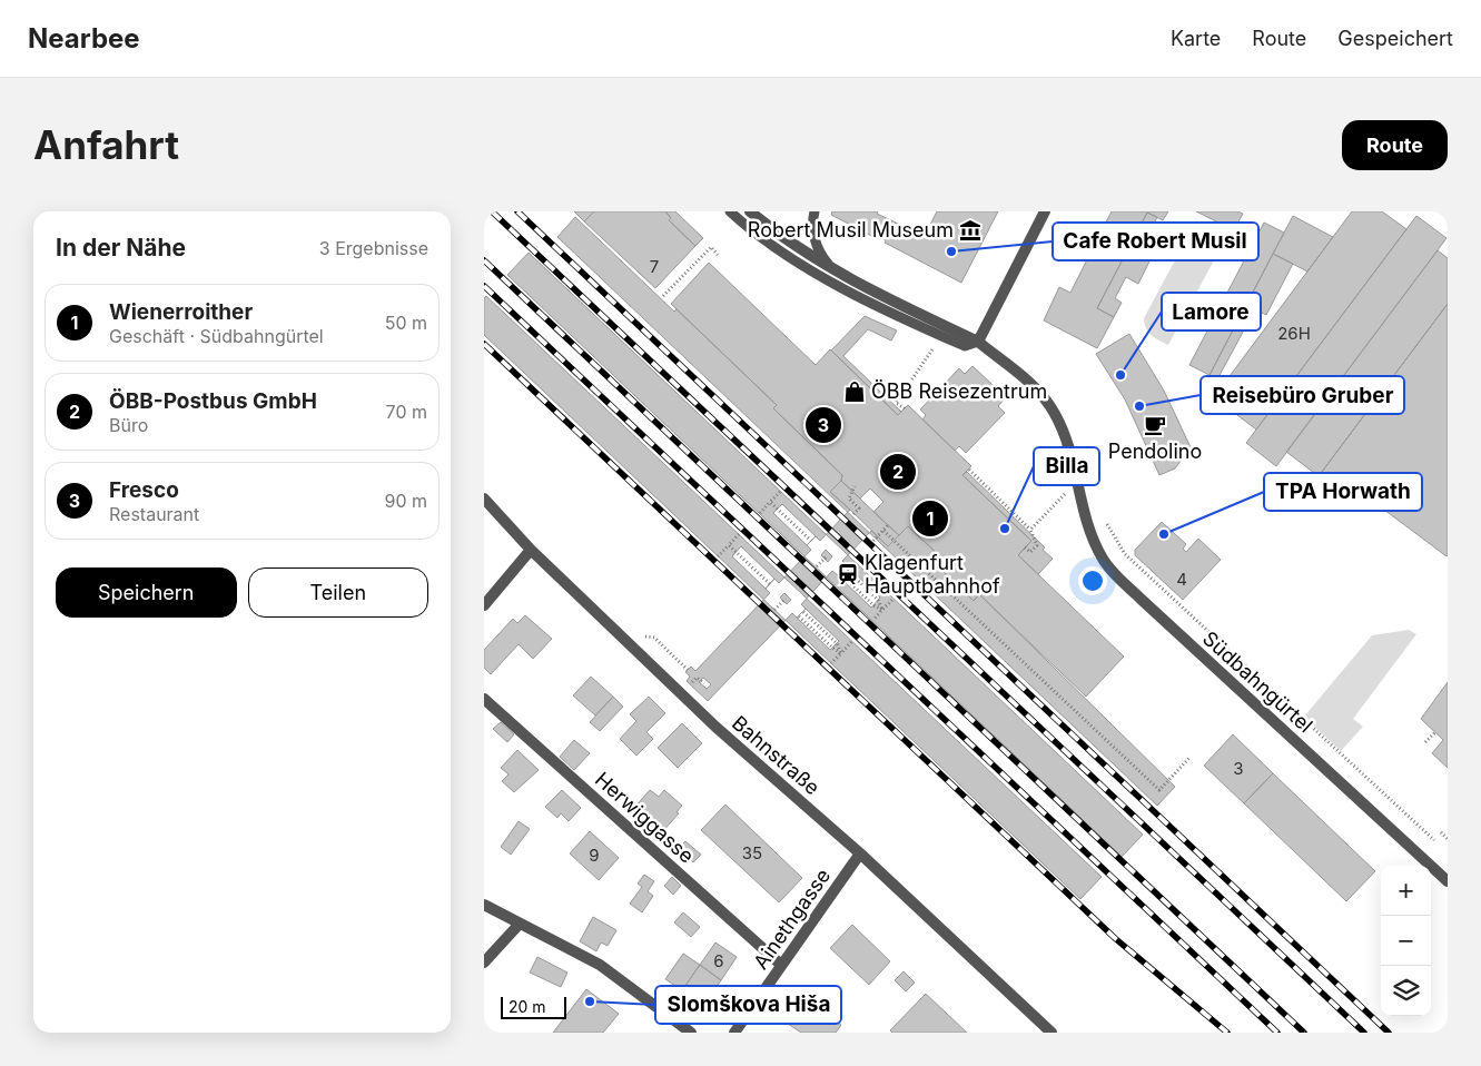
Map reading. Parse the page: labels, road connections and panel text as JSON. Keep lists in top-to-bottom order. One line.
{"streets":{"street":["Südbahngürtel","Bahnstraße","Herwiggasse","Ainethgasse"]},"crossings":[["Bahnstraße","Ainethgasse"],["Herwiggasse","Ainethgasse"]],"places":{"museum":["Robert Musil Museum"],"other":["Cafe Robert Musil","Lamore","Reisebüro Gruber","Billa","TPA Horwath","Slomškova Hiša"],"shop":["ÖBB Reisezentrum"],"cafe":["Pendolino"],"station":["Klagenfurt Hauptbahnhof"]},"house_numbers":["7","26H","4","3","35","9","6"],"scale_bar":"20 m","page":{"header":"Nearbee","nav":["Karte","Route","Gespeichert"],"buttons":["Route",["Speichern","Teilen"]],"title":"Anfahrt","heading":["In der Nähe","3 Ergebnisse"],"list":[{"mark":"1","name":"Wienerroither","note":"Geschäft · Südbahngürtel","value":"50 m"},{"mark":"2","name":"ÖBB-Postbus GmbH","note":"Büro","value":"70 m"},{"mark":"3","name":"Fresco","note":"Restaurant","value":"90 m"}],"pins":["3","2","1"],"map_buttons":["+","−"],"scale":"20 m"}}
